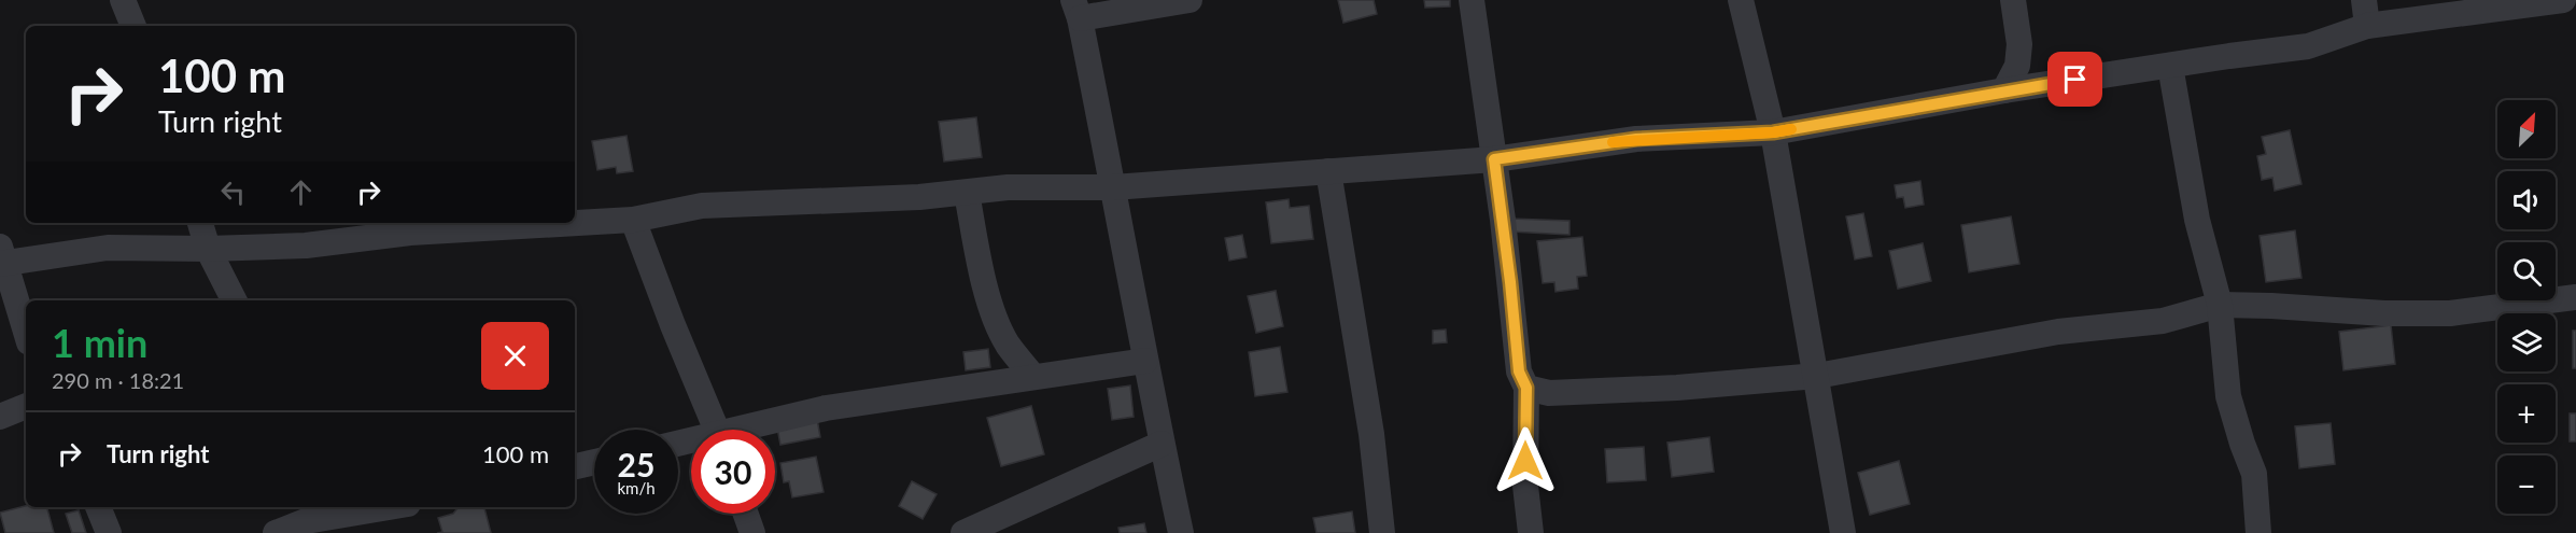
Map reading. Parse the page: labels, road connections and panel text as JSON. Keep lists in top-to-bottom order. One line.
{"north":"top right","page":{"turn":["100 m","Turn right"],"map_buttons":["+","−"],"heading":["1 min","290 m · 18:21"],"list":[{"name":"Turn right","value":"100 m"}],"speed":"25 km/h","limit":"30"}}
